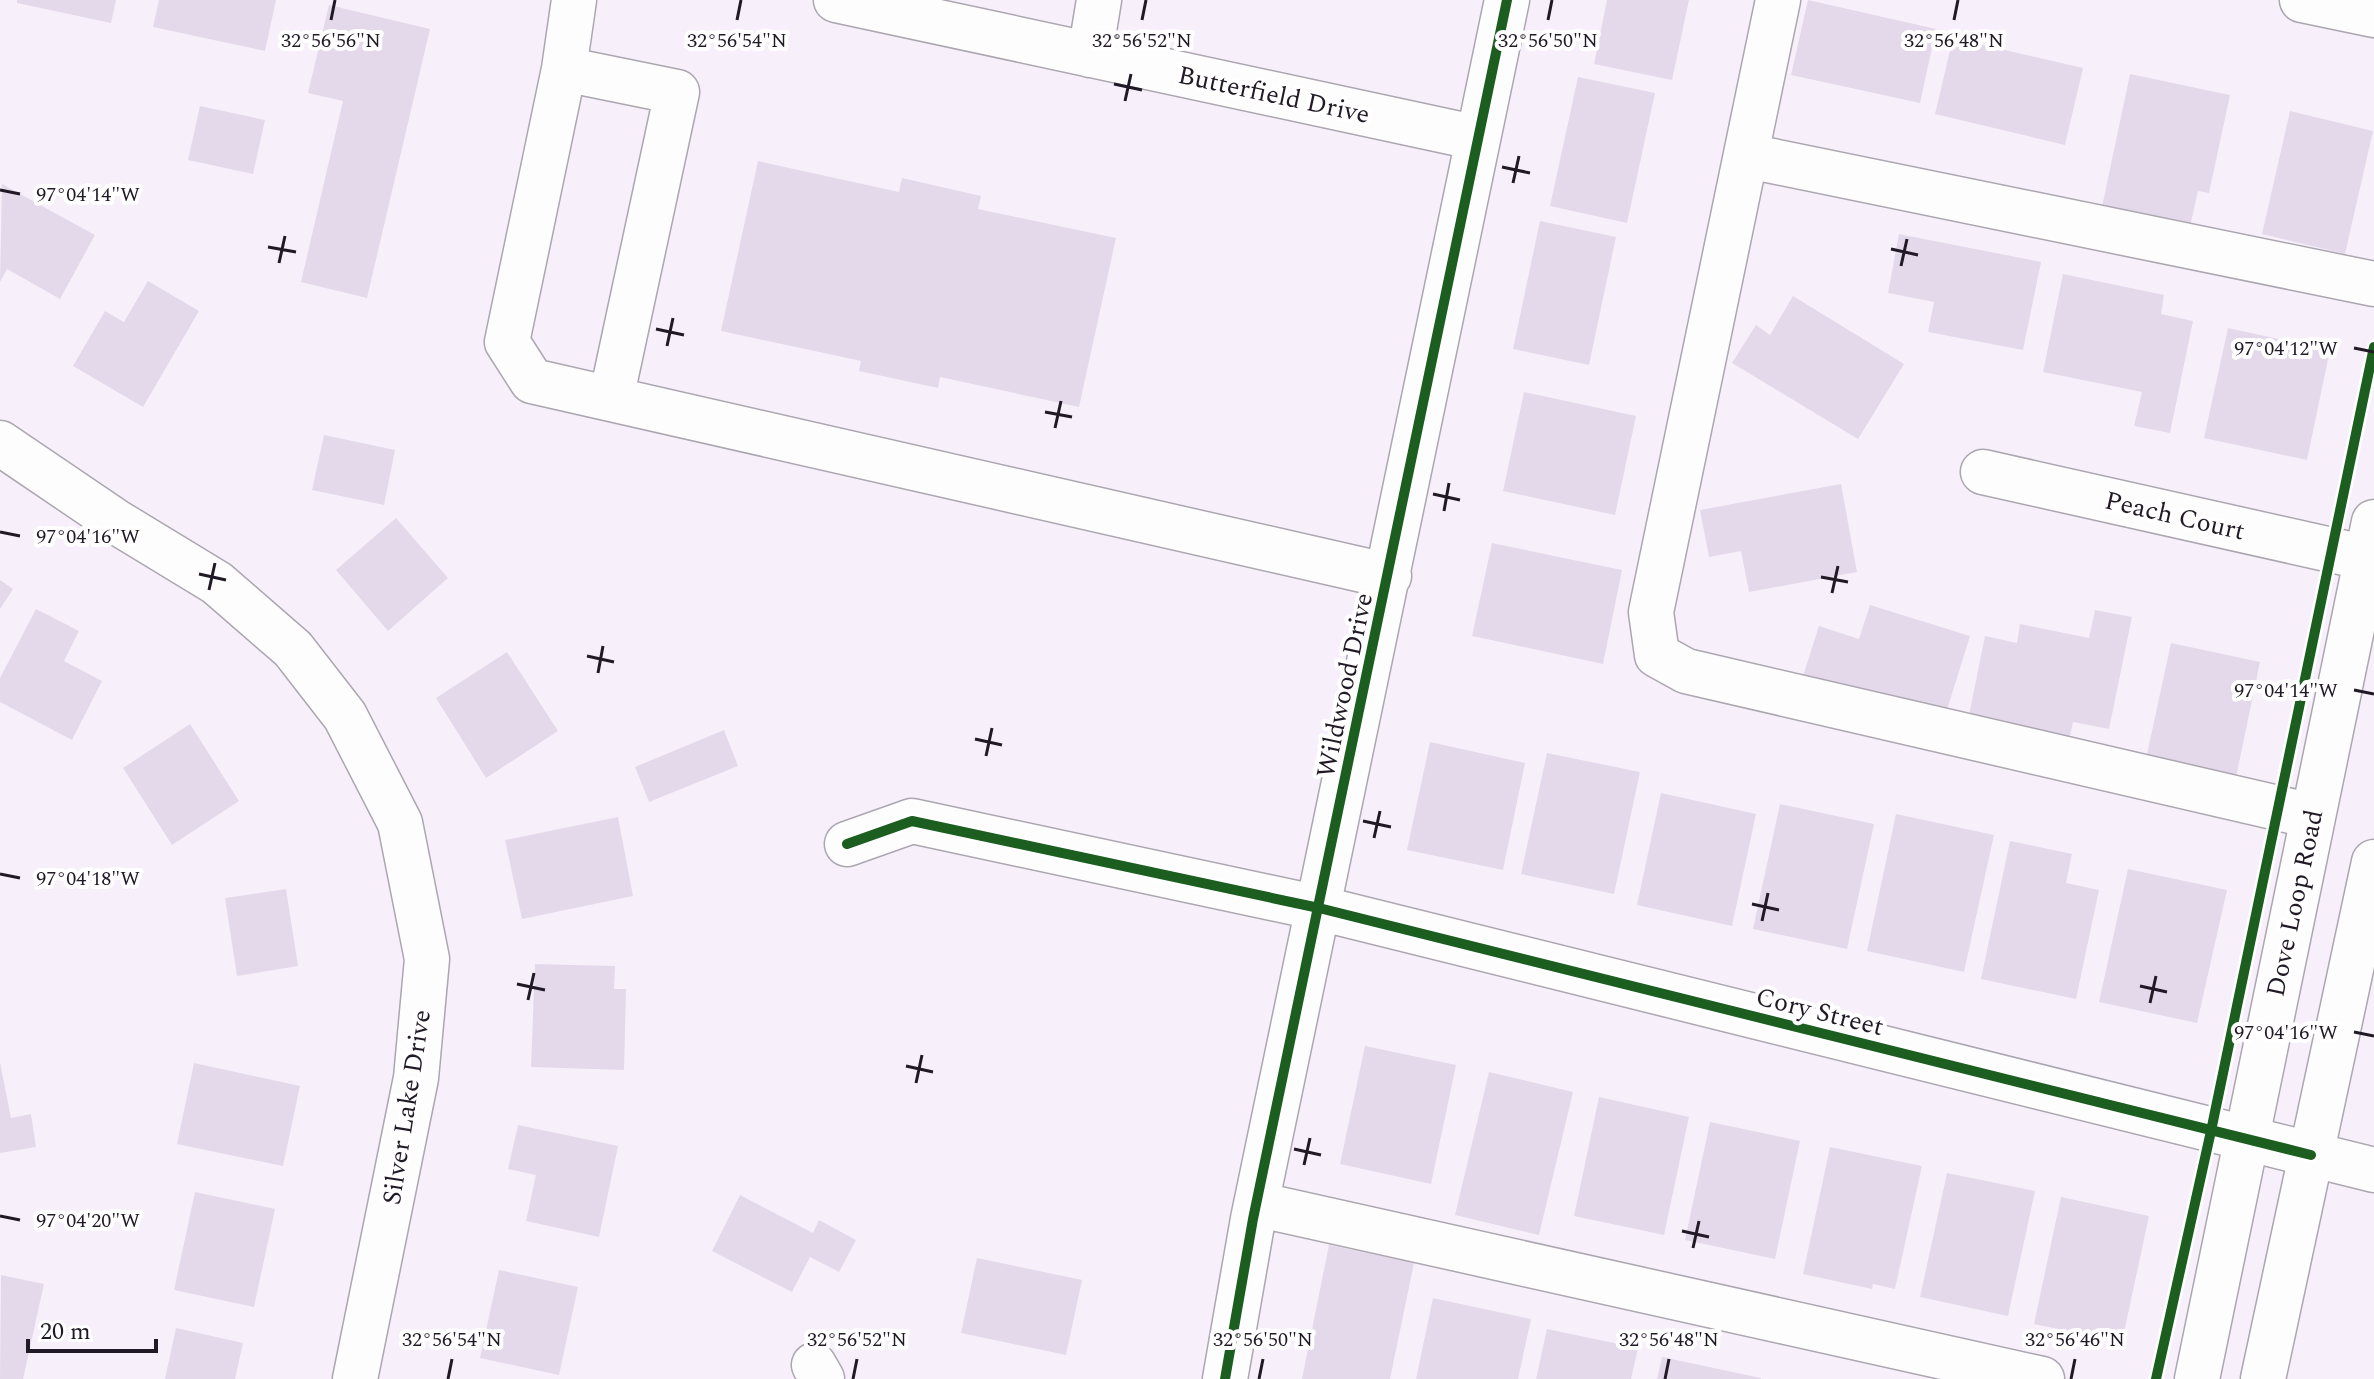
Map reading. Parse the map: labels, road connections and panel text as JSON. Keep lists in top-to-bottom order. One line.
{"streets":{"street":["Butterfield Drive","Peach Court","Wildwood Drive","Dove Loop Road","Cory Street","Silver Lake Drive"]},"crossings":[["Butterfield Drive","Wildwood Drive"],["Peach Court","Dove Loop Road"],["Wildwood Drive","Cory Street"],["Dove Loop Road","Cory Street"]],"scale_bar":"20 m","coordinates":["32°56'56\"N","32°56'54\"N","32°56'52\"N","32°56'50\"N","32°56'48\"N","97°04'14\"W","97°04'12\"W","97°04'16\"W","97°04'18\"W","97°04'20\"W","32°56'46\"N"]}
